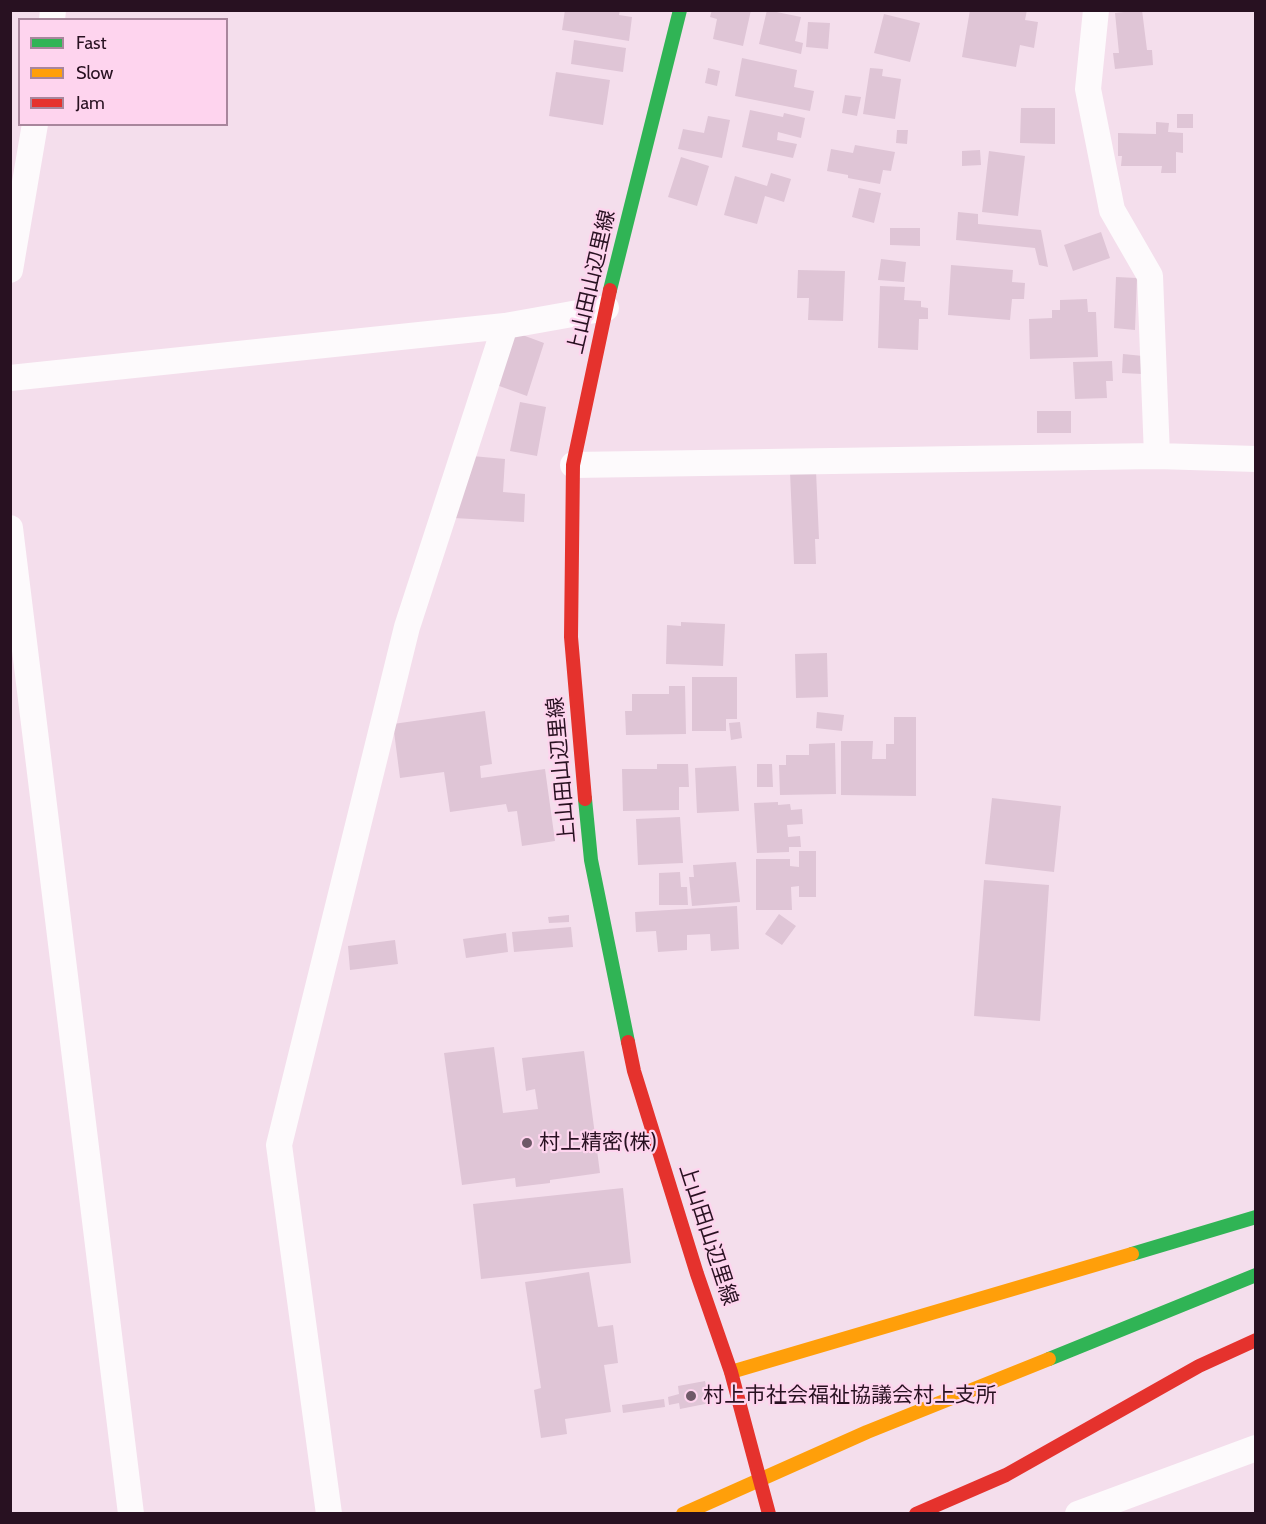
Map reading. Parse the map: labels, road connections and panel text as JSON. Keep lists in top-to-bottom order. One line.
{"streets":{"main road":["上山田山辺里線"]},"places":["村上精密(株)","村上市社会福祉協議会村上支所"],"legend":["Fast","Slow","Jam"]}
